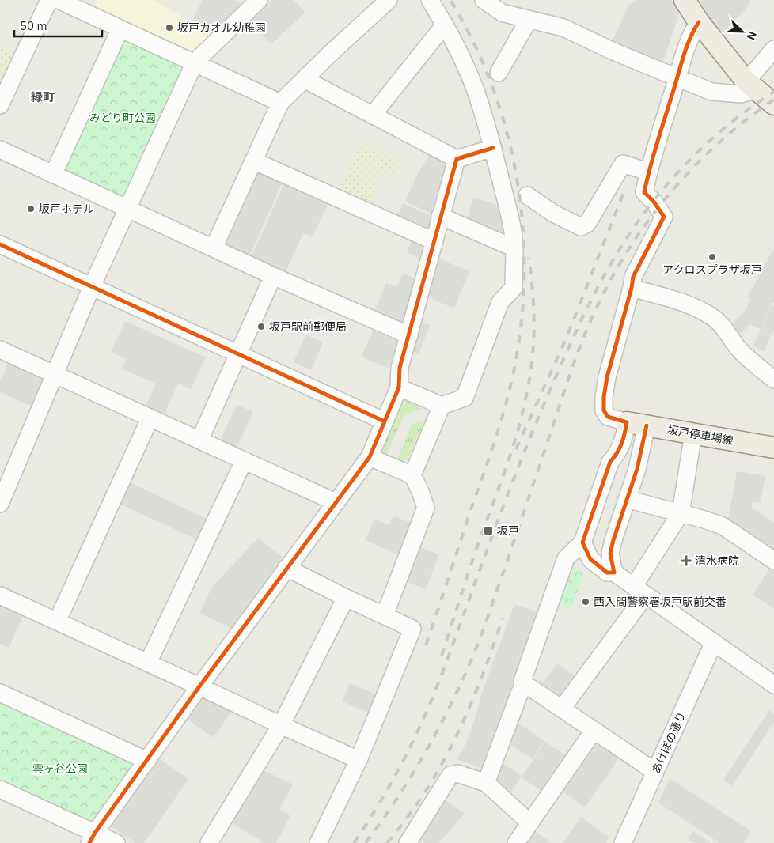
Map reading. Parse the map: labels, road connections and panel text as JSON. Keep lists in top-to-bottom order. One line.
{"streets":{"main road":["坂戸停車場線"],"street":["あけぼの通り"]},"districts":["緑町"],"parks":["みどり町公園","雲ヶ谷公園"],"places":{"other":["坂戸カオル幼稚園","坂戸ホテル","アクロスプラザ坂戸","坂戸駅前郵便局","西入間警察署坂戸駅前交番"],"transit":["坂戸"],"health":["清水病院"]},"scale_bar":"50 m","north":"bottom right"}
